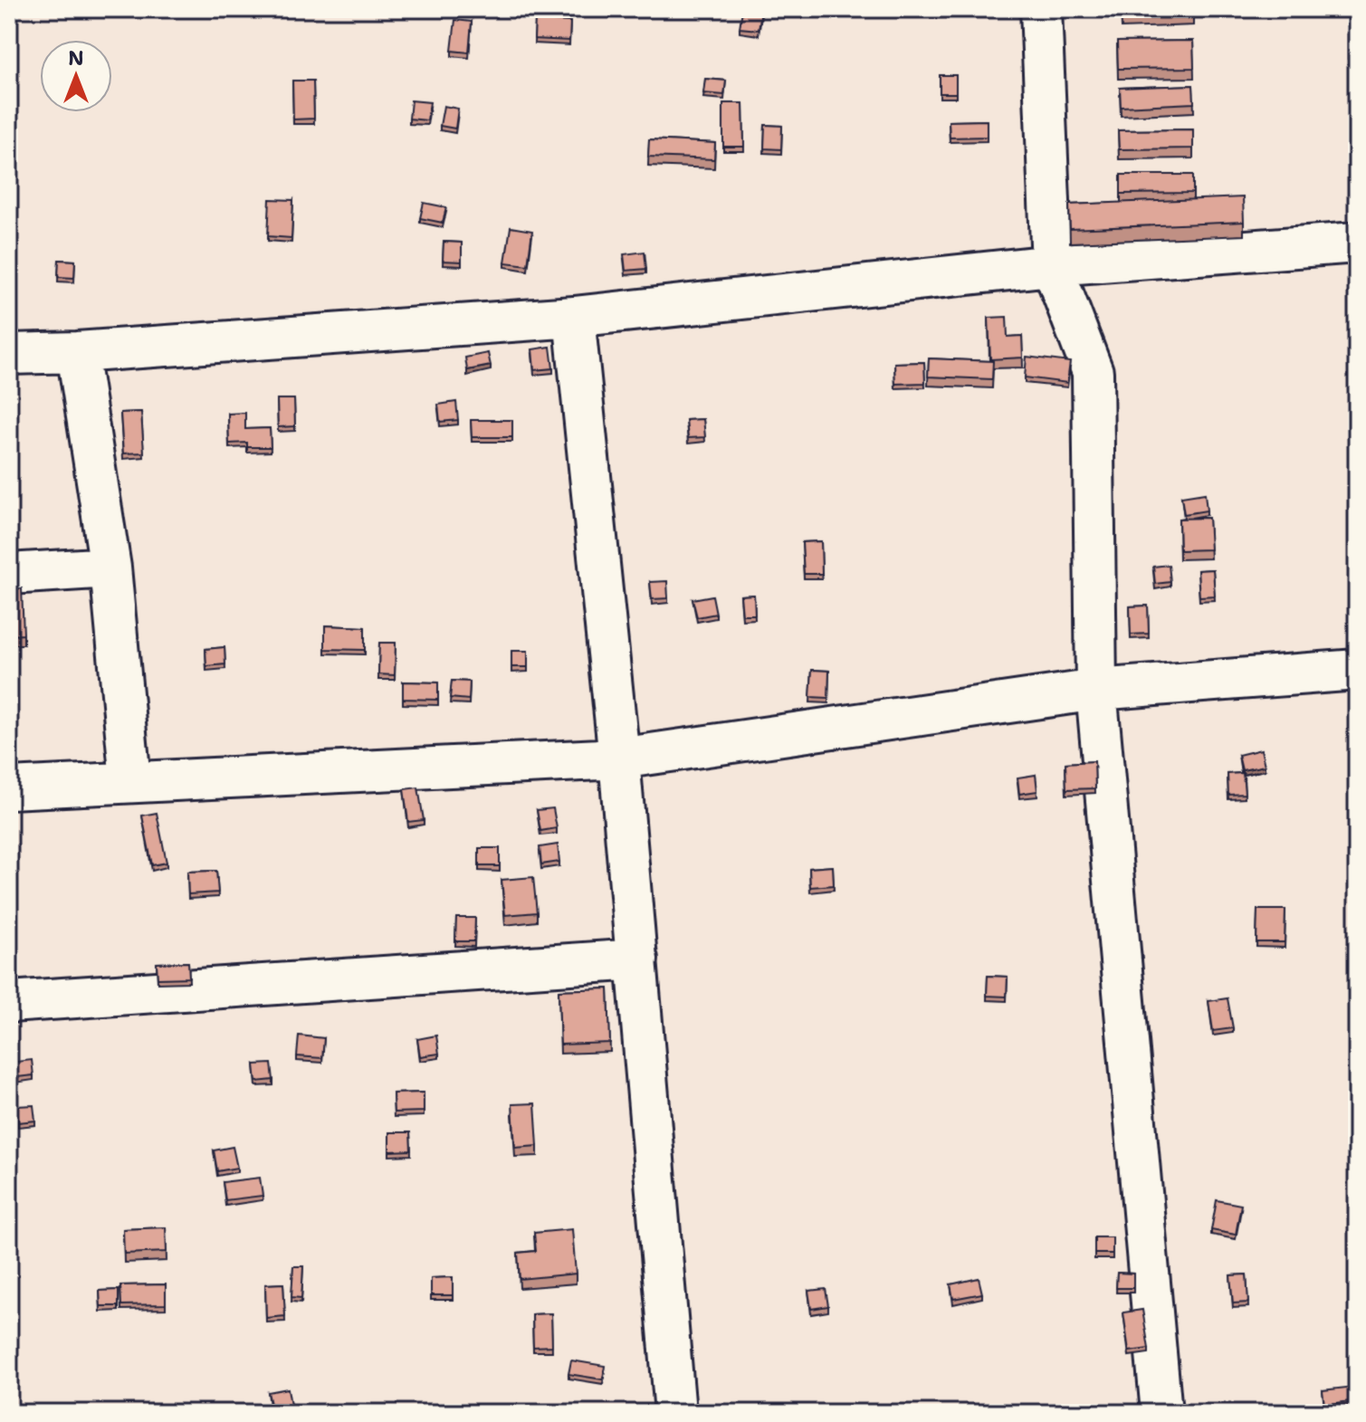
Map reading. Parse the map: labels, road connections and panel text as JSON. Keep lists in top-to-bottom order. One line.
{"north":"top"}
